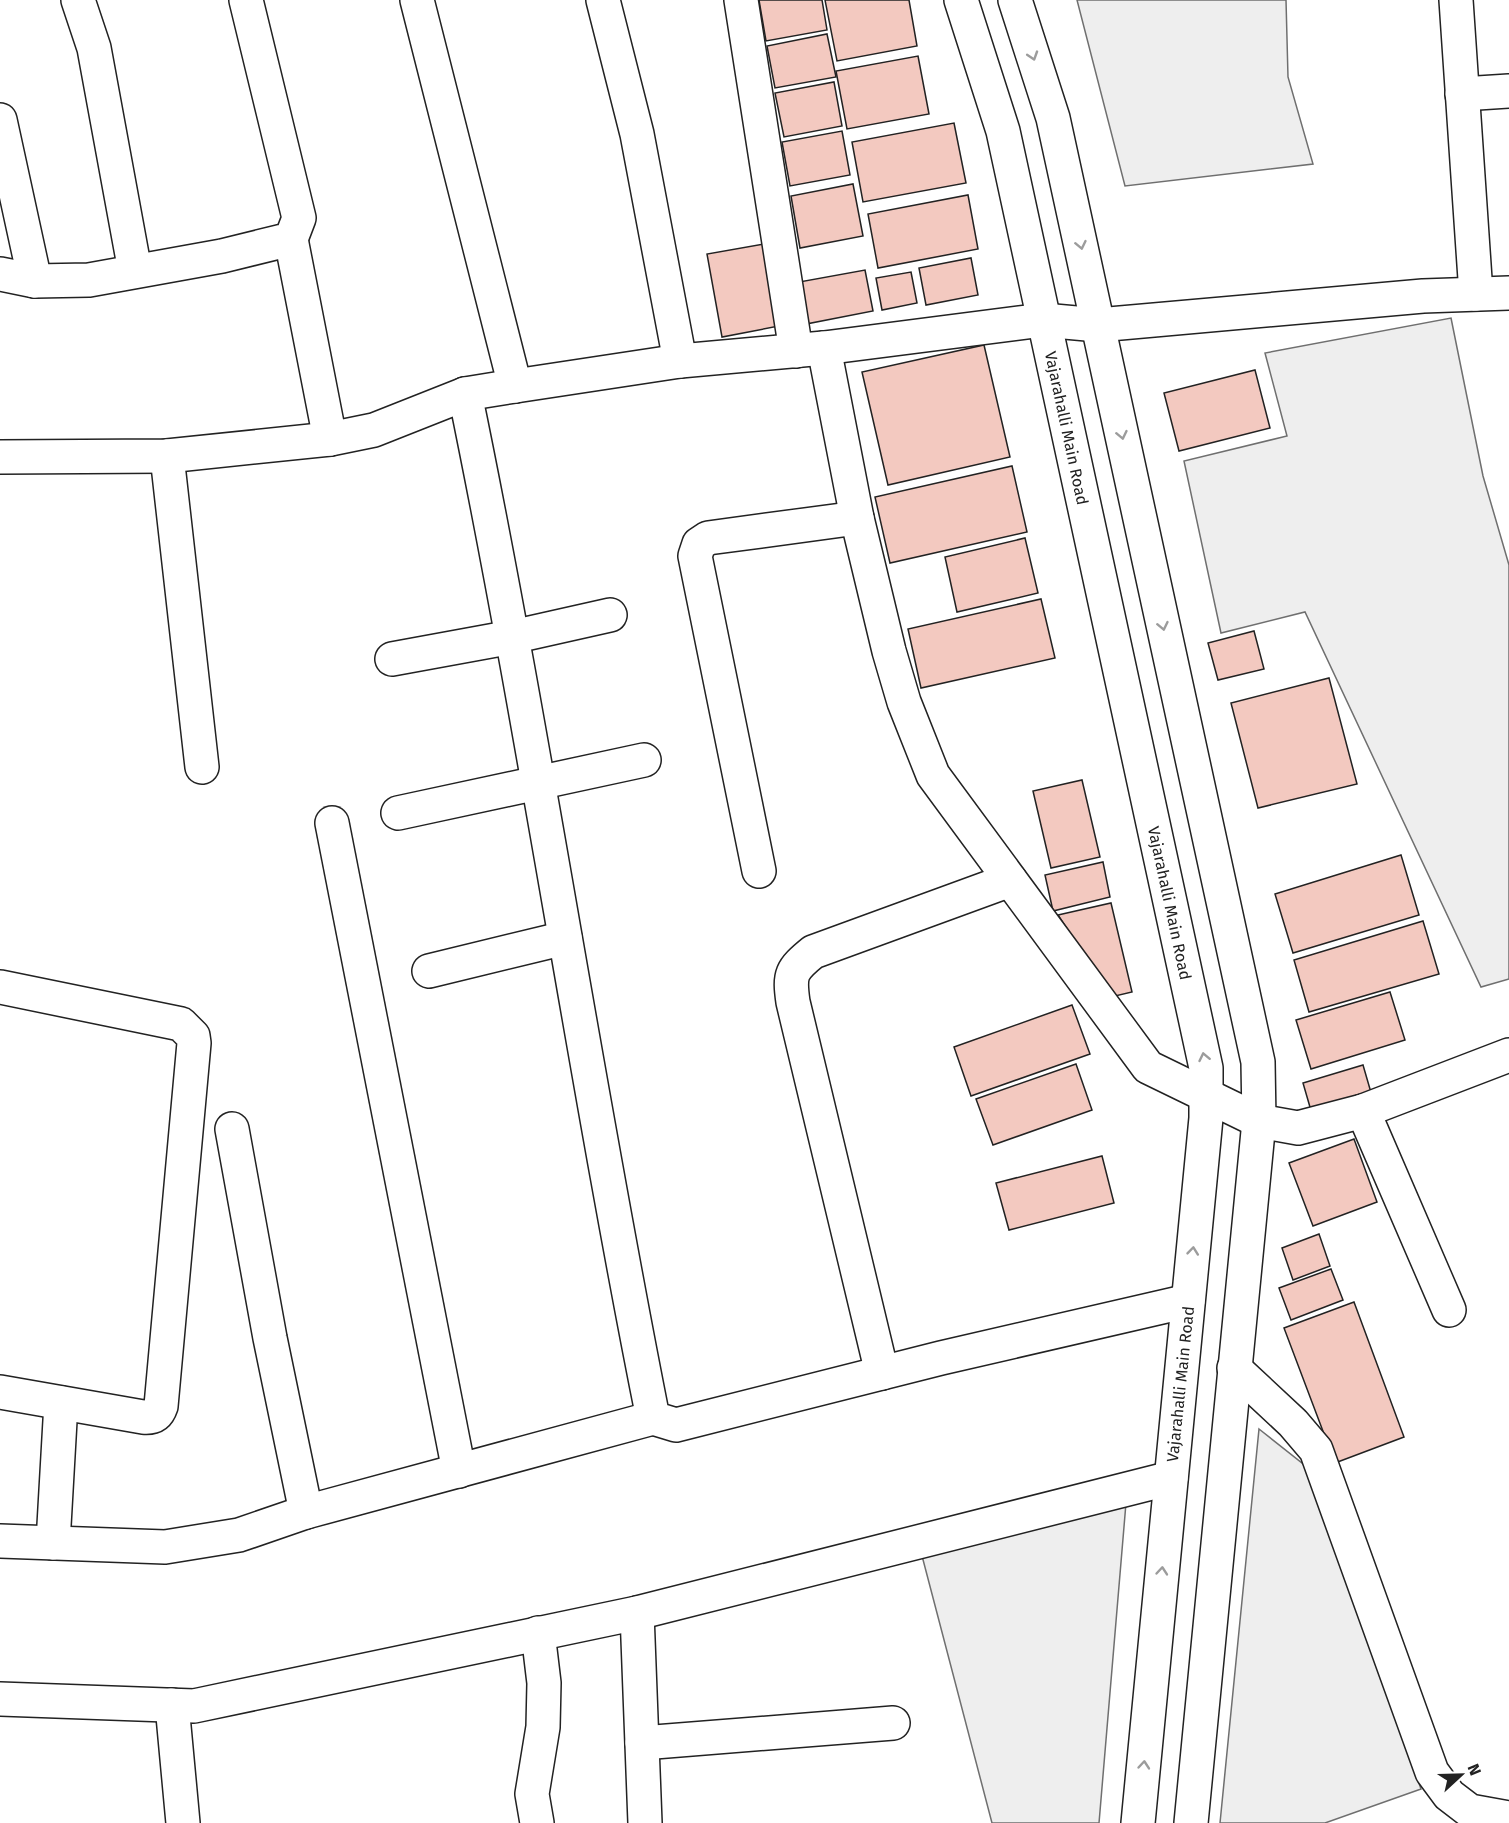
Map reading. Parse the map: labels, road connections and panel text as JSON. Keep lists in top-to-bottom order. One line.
{"streets":{"street":["Vajarahalli Main Road"]},"north":"right"}
